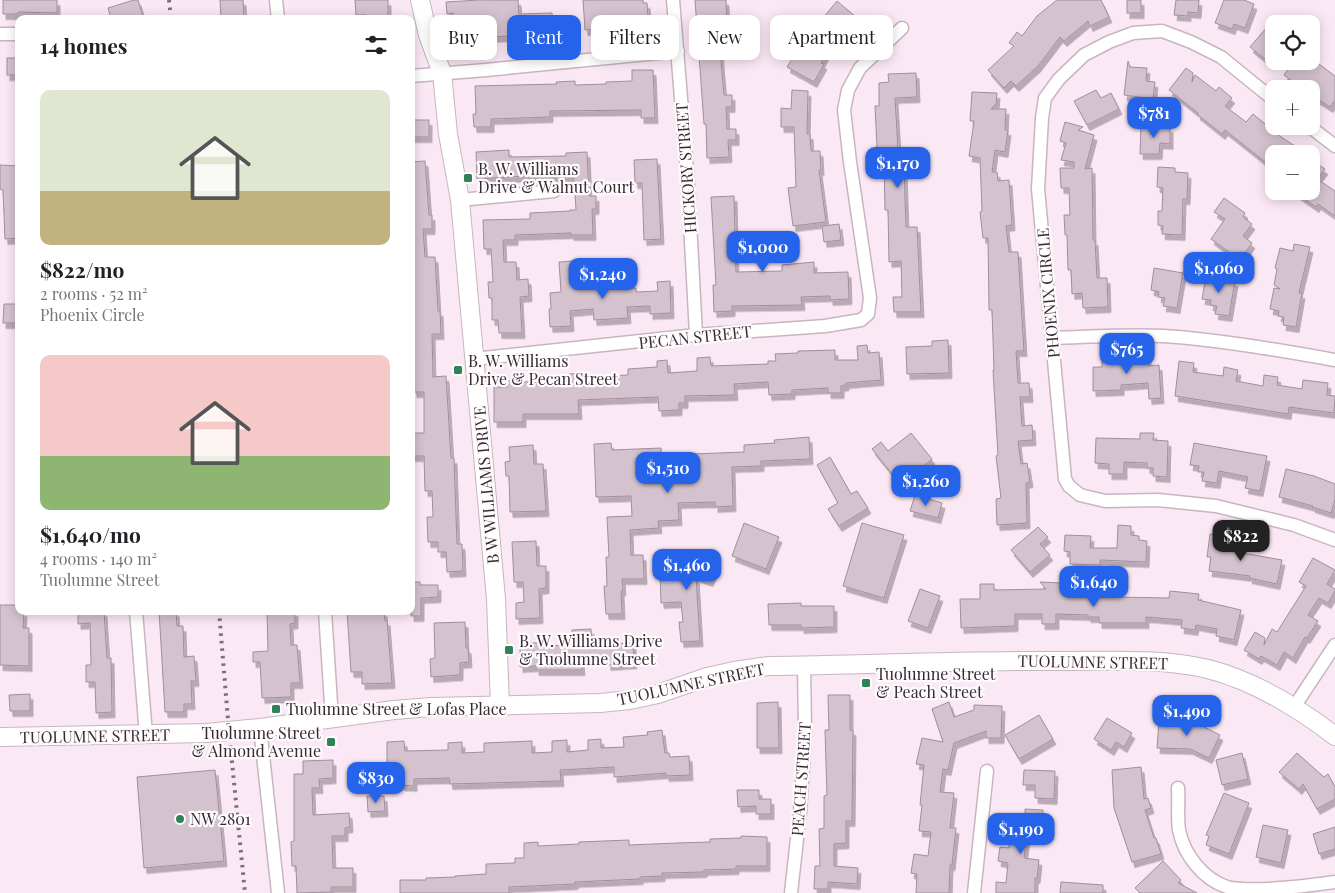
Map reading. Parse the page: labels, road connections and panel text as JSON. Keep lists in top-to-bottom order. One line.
{"streets":{"main road":["B W WILLIAMS DRIVE","TUOLUMNE STREET"],"street":["HICKORY STREET","PHOENIX CIRCLE","PECAN STREET","PEACH STREET"]},"crossings":[["HICKORY STREET","PECAN STREET"],["PECAN STREET","B W WILLIAMS DRIVE"],["B W WILLIAMS DRIVE","TUOLUMNE STREET"],["TUOLUMNE STREET","PEACH STREET"]],"places":{"transit":["B. W. Williams Drive & Walnut Court","B. W. Williams Drive & Pecan Street","B. W. Williams Drive & Tuolumne Street","Tuolumne Street & Peach Street","Tuolumne Street & Lofas Place","Tuolumne Street & Almond Avenue"],"other":["NW 2801"]},"page":{"map_buttons":["+","−"],"chip":["Buy","Rent","Filters","New","Apartment"],"heading":"14 homes","list":[{"name":"$822/mo","note":"2 rooms · 52 m² · Phoenix Circle"},{"name":"$1,640/mo","note":"4 rooms · 140 m² · Tuolumne Street"}],"price":["$781","$1,170","$1,000","$1,060","$1,240","$765","$1,510","$1,260","$822","$1,460","$1,640","$1,490","$830","$1,190"]}}
